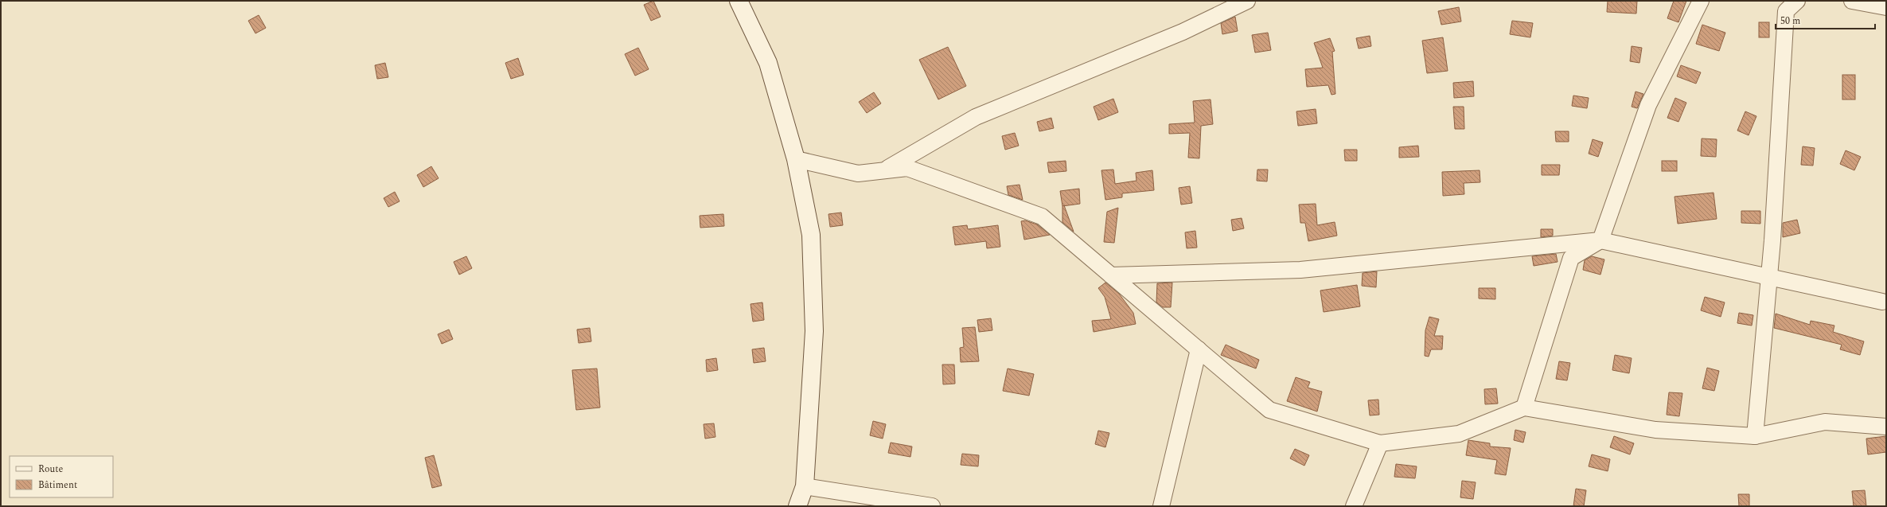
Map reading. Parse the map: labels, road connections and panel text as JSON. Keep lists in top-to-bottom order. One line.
{"legend":["Route","Bâtiment"],"scale_bar":"50 m"}
